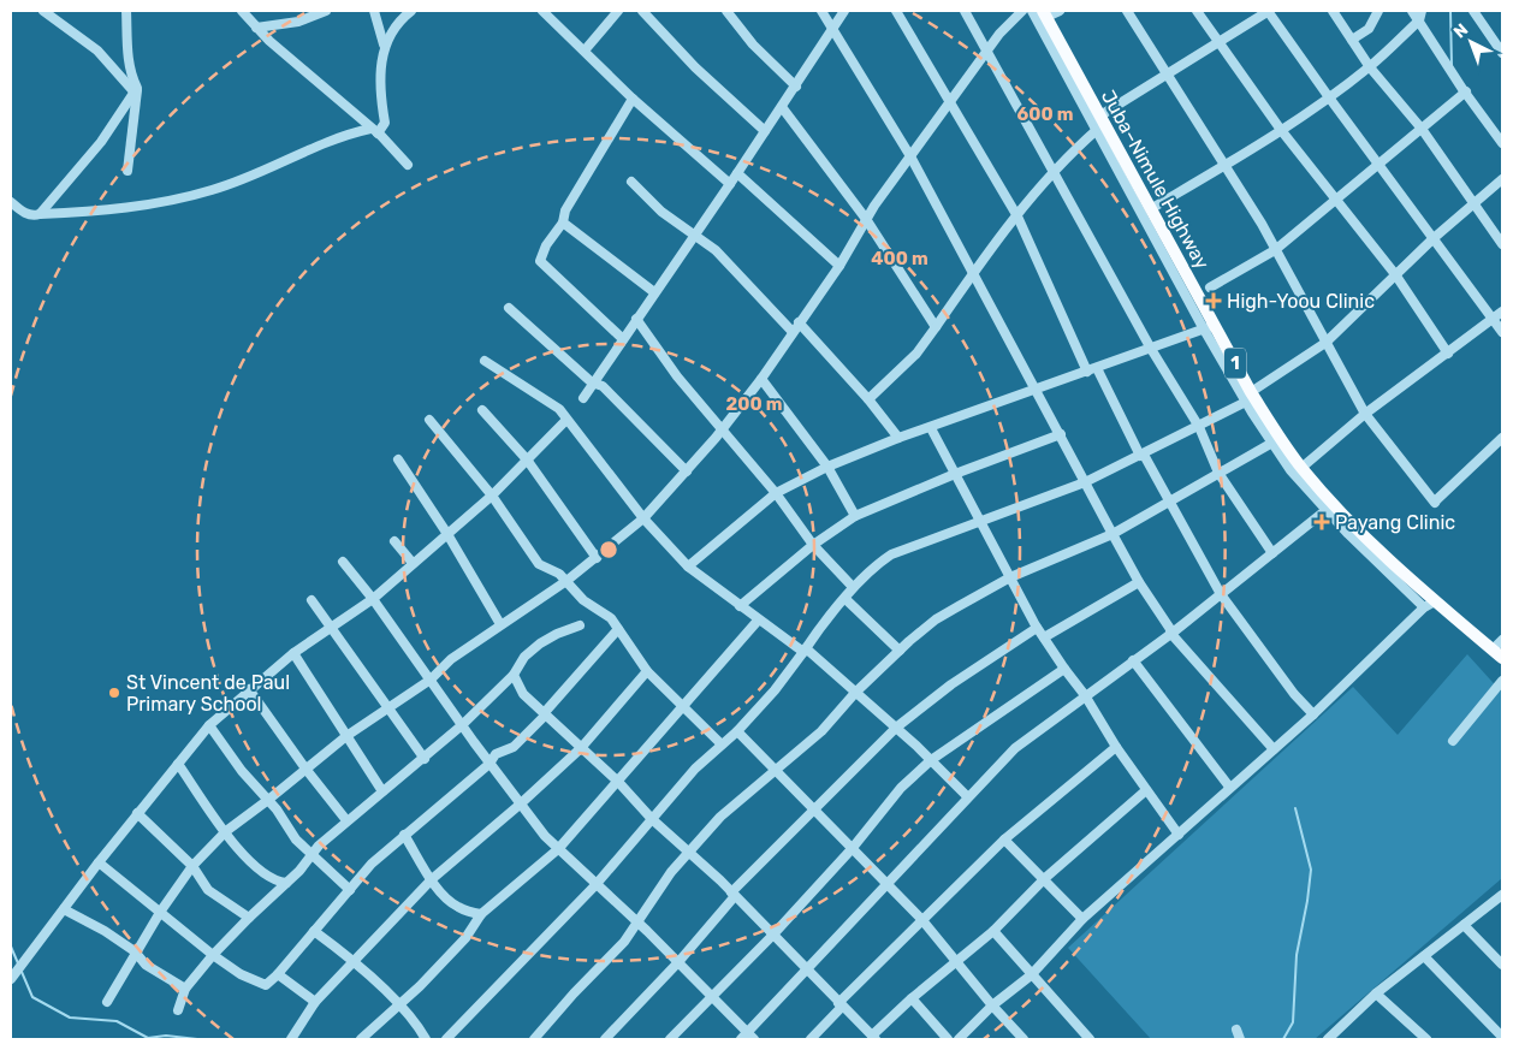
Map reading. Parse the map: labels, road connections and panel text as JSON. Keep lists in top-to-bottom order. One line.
{"streets":{"main road":["Juba–Nimule Highway","1"]},"places":{"health":["High-Yoou Clinic","Payang Clinic"],"other":["St Vincent de Paul Primary School"]},"north":"top left","rings":["600 m","400 m","200 m"]}
